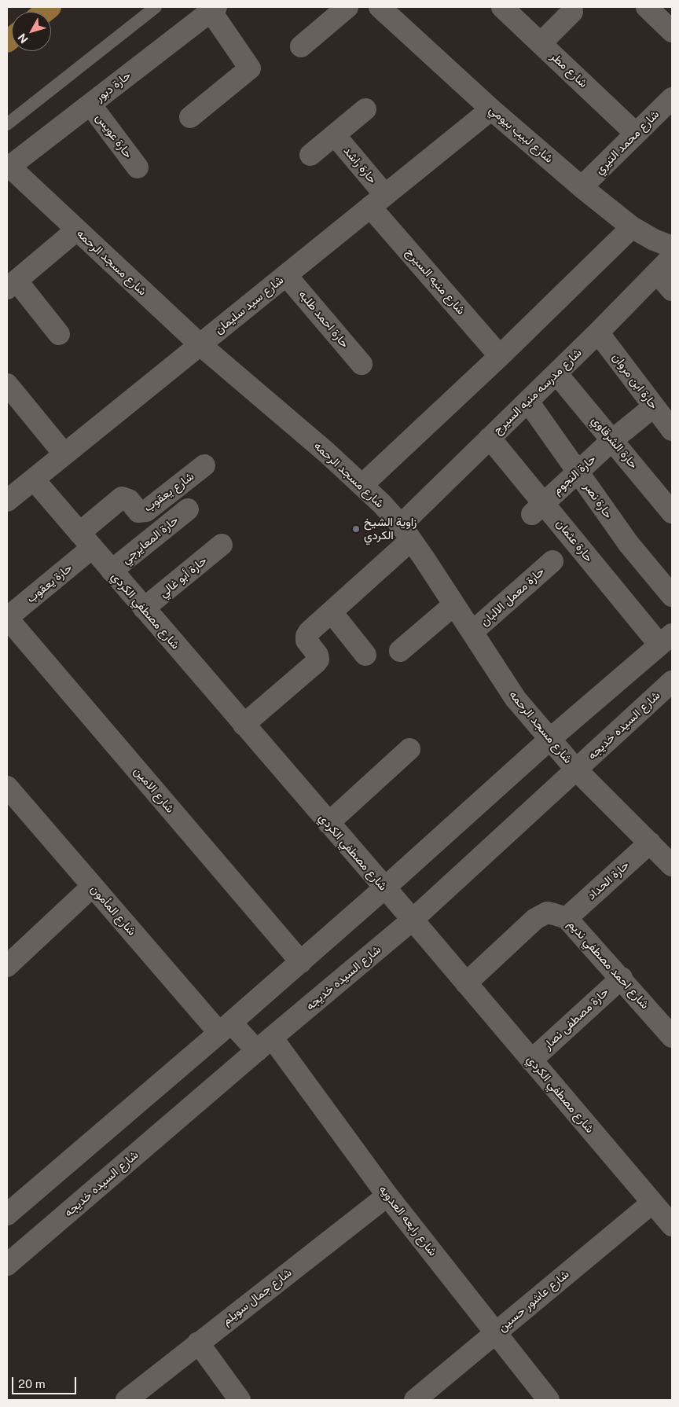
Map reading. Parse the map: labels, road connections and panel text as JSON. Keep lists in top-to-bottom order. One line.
{"streets":{"street":["شارع مطر","حارة دبور","شارع لبيب بيومي","حارة عويس","شارع محمد التيري","حارة راشد","شارع مسجد الرحمه","شارع منيه السيرج","شارع سيد سليمان","حارة احمد طلبه","حارة ابن مروان","شارع مدرسه منيه السيرج","حارة الشرقاوي","حارة النجوم","شارع يعقوب","حارة نصر","حارة المعايرجي","حارة عثمان","حارة أبو غالي","حارة يعقوب","حارة معمل الالبان","شارع مصطفي الكردي","شارع السيده خديجه","شارع الامين","حارة الحداد","شارع المأمون","شارع احمد مصطفي نديم","حارة مصطفى نصار","شارع رابعه العدويه","شارع جمال سويلم","شارع عاشور حسين"]},"crossings":[["شارع مطر","شارع محمد التيري"],["حارة دبور","حارة عويس"],["حارة دبور","شارع مسجد الرحمه"],["شارع لبيب بيومي","شارع محمد التيري"],["شارع لبيب بيومي","شارع سيد سليمان"],["حارة راشد","شارع منيه السيرج"],["حارة راشد","شارع سيد سليمان"],["شارع مسجد الرحمه","شارع سيد سليمان"],["شارع مسجد الرحمه","شارع مدرسه منيه السيرج"],["شارع مسجد الرحمه","حارة معمل الالبان"],["شارع مسجد الرحمه","شارع السيده خديجه"],["شارع مسجد الرحمه","حارة الحداد"],["شارع منيه السيرج","شارع سيد سليمان"],["شارع سيد سليمان","حارة احمد طلبه"],["شارع سيد سليمان","شارع مصطفي الكردي"],["حارة ابن مروان","شارع مدرسه منيه السيرج"],["حارة ابن مروان","حارة النجوم"],["شارع مدرسه منيه السيرج","حارة الشرقاوي"],["شارع مدرسه منيه السيرج","حارة نصر"],["شارع مدرسه منيه السيرج","حارة عثمان"],["شارع مدرسه منيه السيرج","شارع مصطفي الكردي"],["حارة الشرقاوي","حارة النجوم"],["حارة النجوم","حارة نصر"],["حارة النجوم","حارة عثمان"],["شارع يعقوب","حارة يعقوب"],["شارع يعقوب","شارع مصطفي الكردي"],["حارة المعايرجي","شارع مصطفي الكردي"],["حارة أبو غالي","شارع مصطفي الكردي"],["حارة يعقوب","شارع مصطفي الكردي"],["حارة يعقوب","شارع الامين"],["شارع مصطفي الكردي","شارع السيده خديجه"],["شارع مصطفي الكردي","شارع احمد مصطفي نديم"],["شارع مصطفي الكردي","حارة مصطفى نصار"],["شارع مصطفي الكردي","شارع عاشور حسين"],["شارع السيده خديجه","شارع المأمون"],["شارع السيده خديجه","شارع رابعه العدويه"],["حارة الحداد","شارع احمد مصطفي نديم"],["شارع المأمون","شارع رابعه العدويه"],["شارع احمد مصطفي نديم","حارة مصطفى نصار"],["شارع رابعه العدويه","شارع جمال سويلم"],["شارع رابعه العدويه","شارع عاشور حسين"]],"places":["زاوية الشيخ الكردي"],"scale_bar":"20 m","north":"bottom left"}
